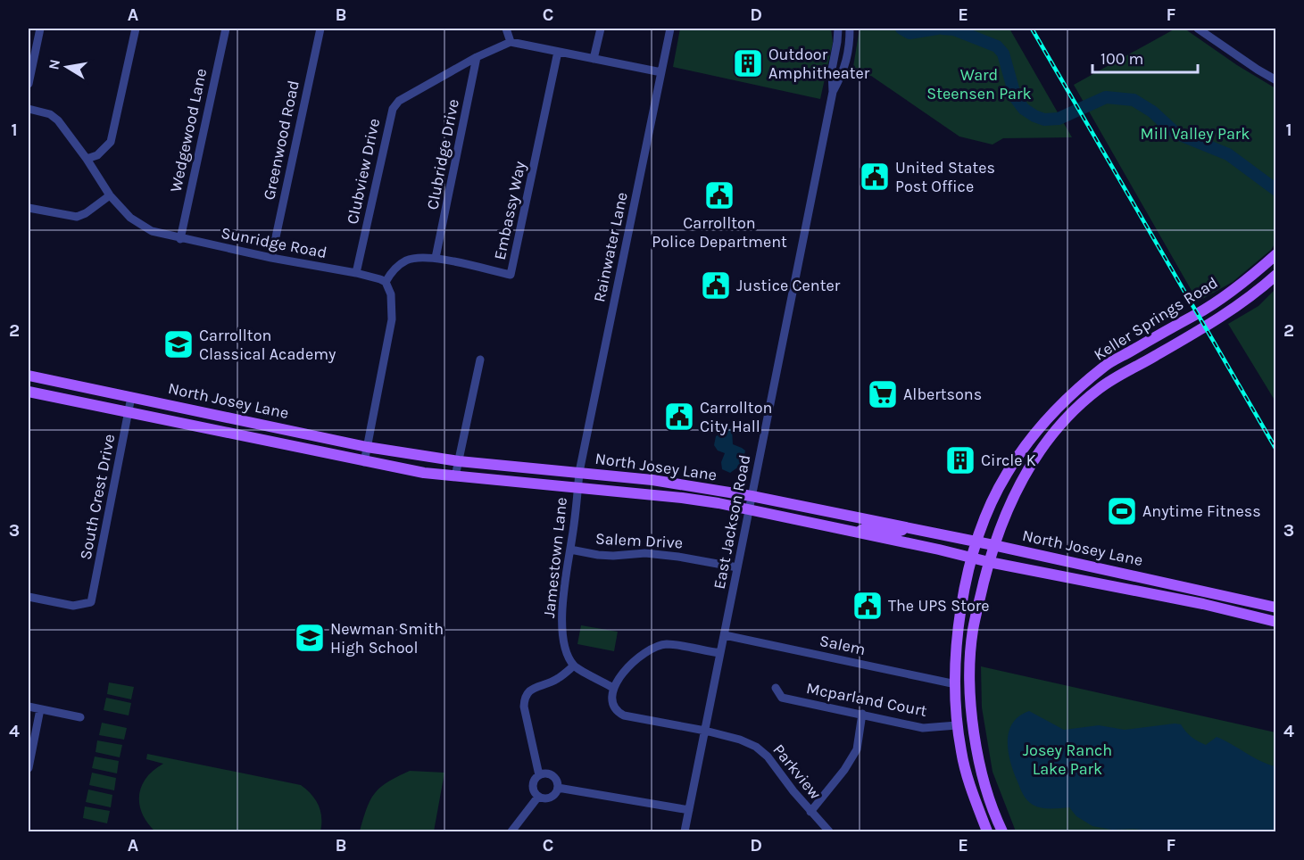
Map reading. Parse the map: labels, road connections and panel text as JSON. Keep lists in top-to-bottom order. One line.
{"streets":{"main road":["Keller Springs Road","North Josey Lane"],"street":["Wedgewood Lane","Greenwood Road","Clubridge Drive","Clubview Drive","Embassy Way","Sunridge Road","Rainwater Lane","South Crest Drive","East Jackson Road","Salem Drive","Jamestown Lane","Salem","Mcparland Court","Parkview"]},"crossings":[["Wedgewood Lane","Sunridge Road"],["Greenwood Road","Sunridge Road"],["Clubridge Drive","Clubview Drive"],["Clubridge Drive","Embassy Way"],["Clubview Drive","Sunridge Road"],["Embassy Way","Sunridge Road"],["Rainwater Lane","North Josey Lane"],["Rainwater Lane","Jamestown Lane"],["Keller Springs Road","North Josey Lane"],["Keller Springs Road","Salem"],["Keller Springs Road","Mcparland Court"],["North Josey Lane","South Crest Drive"],["North Josey Lane","East Jackson Road"],["North Josey Lane","Jamestown Lane"],["East Jackson Road","Salem Drive"],["East Jackson Road","Salem"],["East Jackson Road","Parkview"],["Salem Drive","Jamestown Lane"]],"parks":["Ward Steensen Park","Mill Valley Park","Josey Ranch Lake Park"],"places":{"building":["Outdoor Amphitheater","Circle K"],"public building":["United States Post Office","Carrollton Police Department","Justice Center","Carrollton City Hall","The UPS Store"],"school or university":["Carrollton Classical Academy","Newman Smith High School"],"supermarket":["Albertsons"],"sports":["Anytime Fitness"]},"scale_bar":"100 m","north":"left","grid":{"columns":["A","B","C","D","E","F"],"rows":["1","2","3","4"]}}
